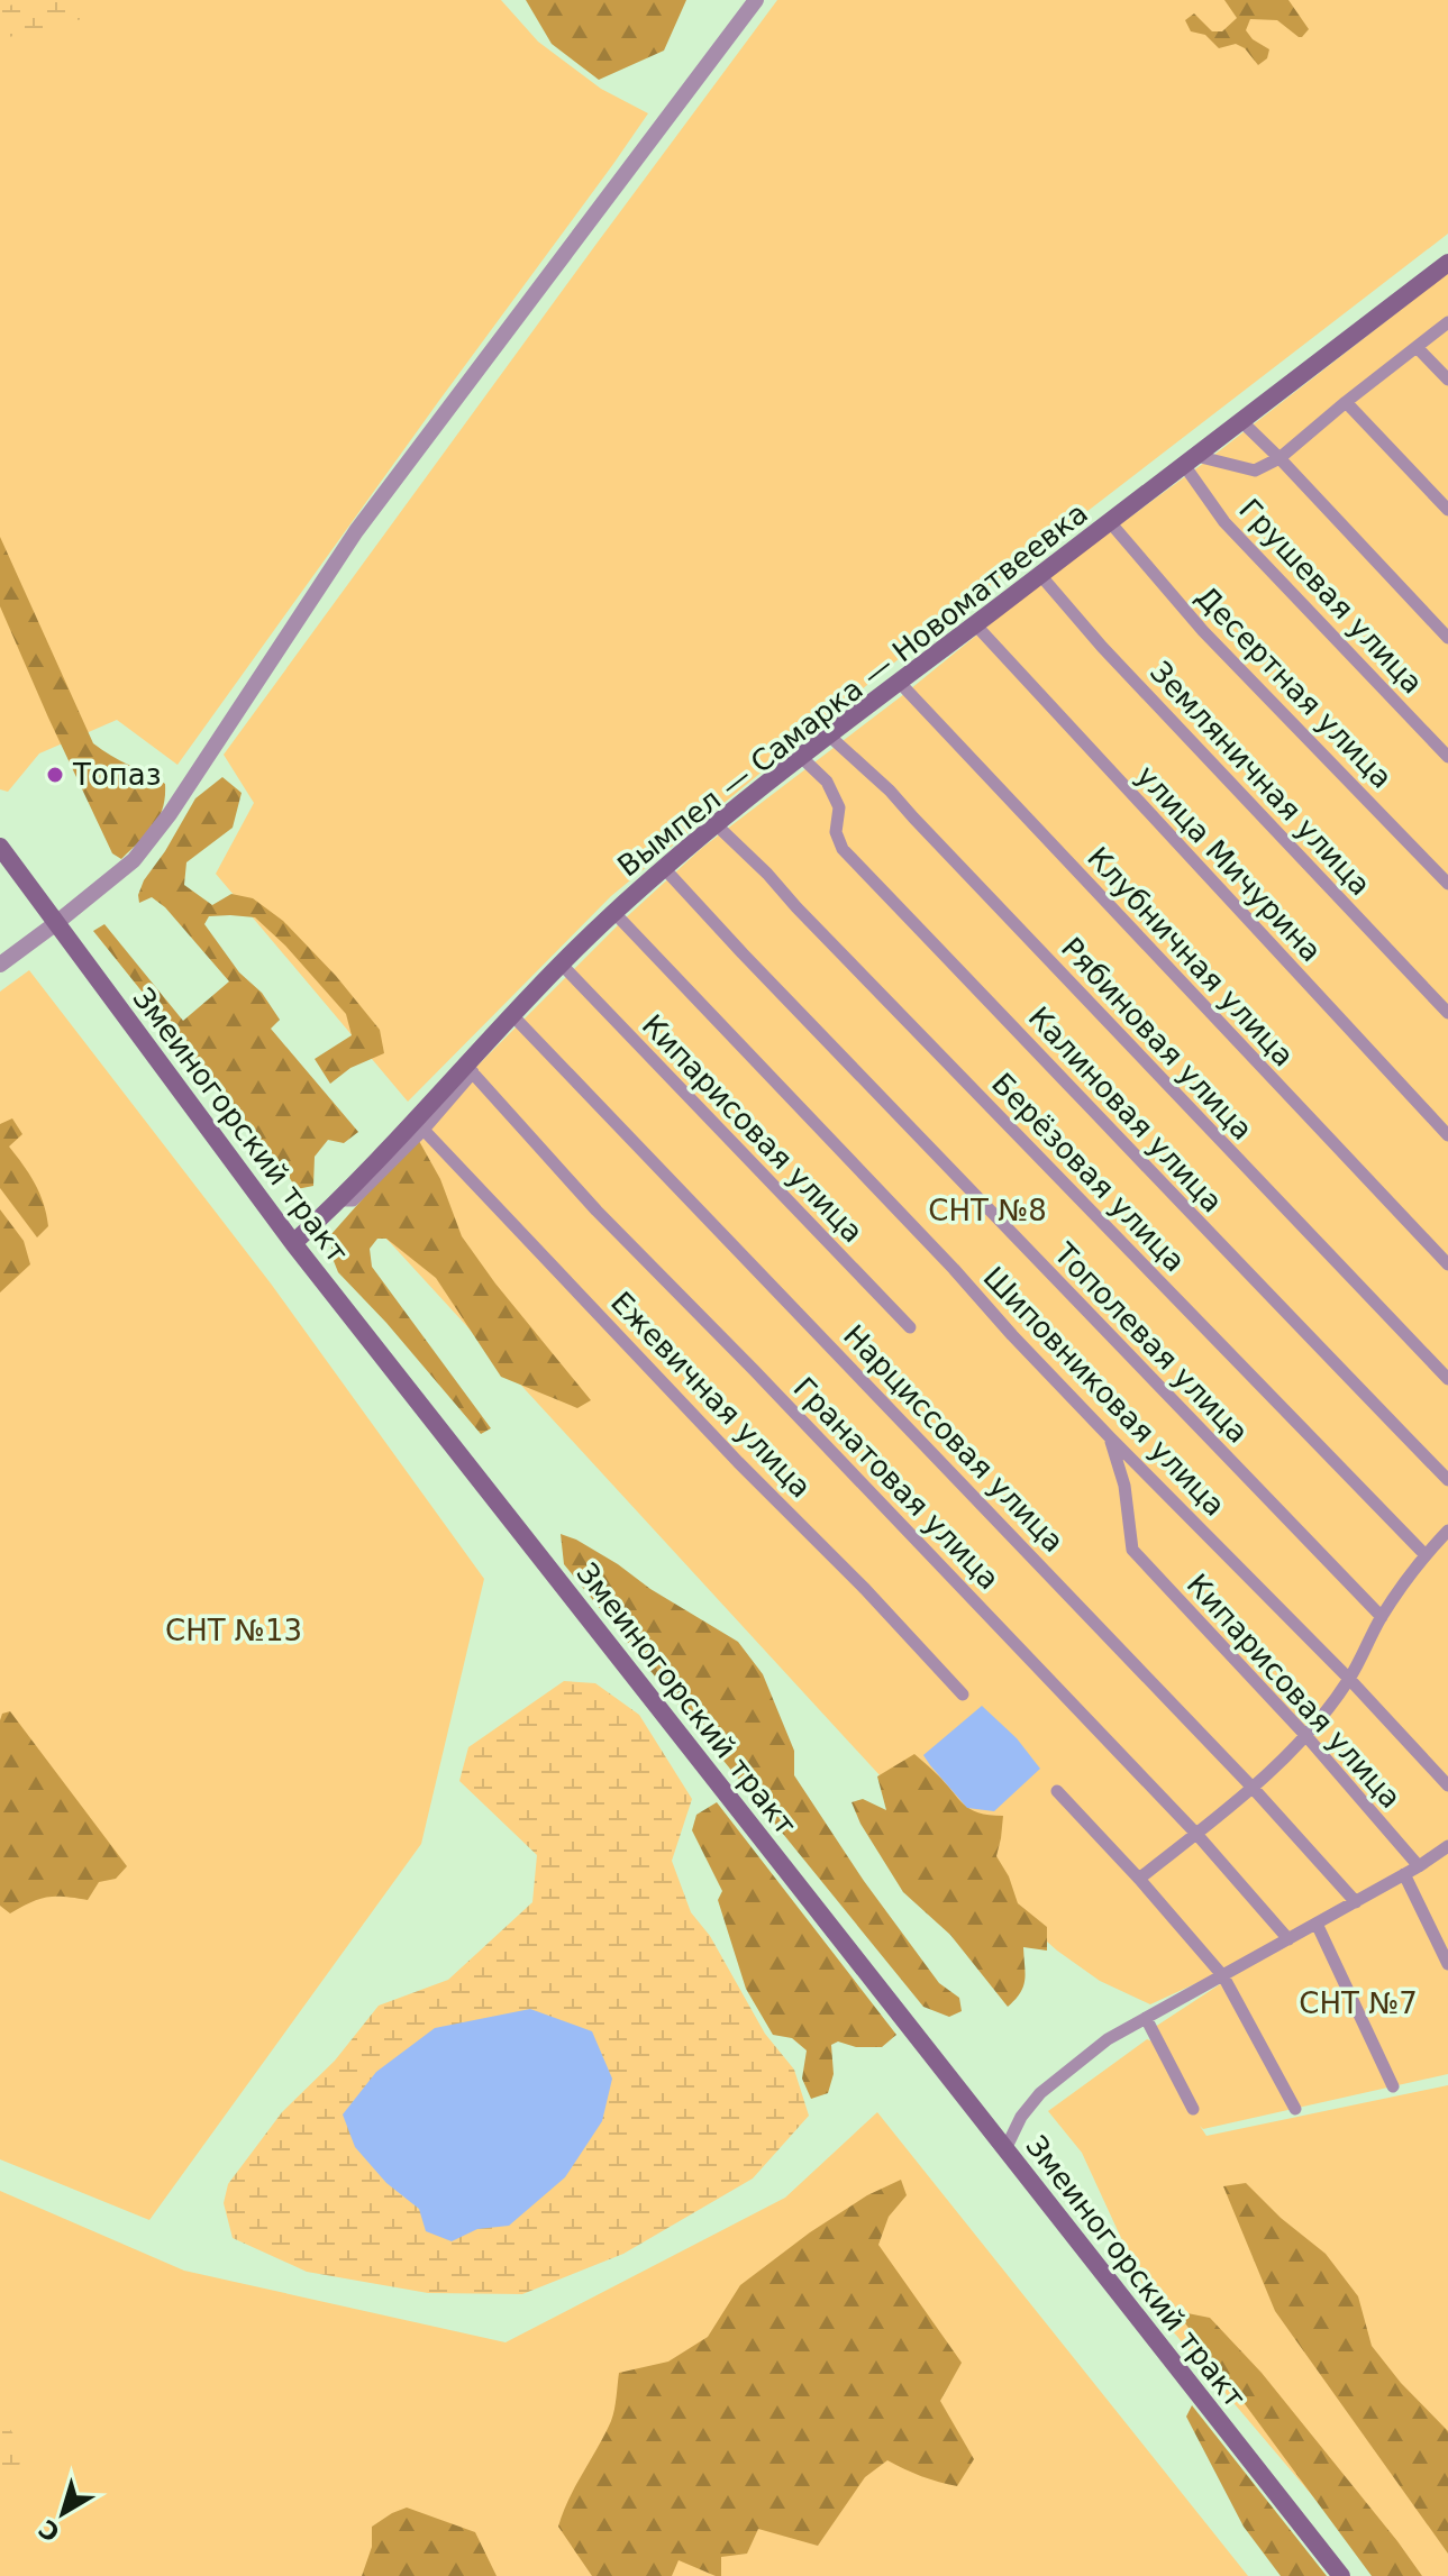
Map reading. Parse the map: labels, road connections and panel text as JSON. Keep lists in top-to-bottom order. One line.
{"streets":{"main road":["Вымпел — Самарка — Новоматвеевка","Змеиногорский тракт"],"street":["Грушевая улица","Десертная улица","Земляничная улица","улица Мичурина","Клубничная улица","Рябиновая улица","Калиновая улица","Кипарисовая улица","Берёзовая улица","Тополевая улица","Шиповниковая улица","Ежевичная улица","Нарциссовая улица","Гранатовая улица"]},"crossings":[["Грушевая улица","Вымпел — Самарка — Новоматвеевка"],["Десертная улица","Вымпел — Самарка — Новоматвеевка"],["Вымпел — Самарка — Новоматвеевка","Земляничная улица"],["Вымпел — Самарка — Новоматвеевка","улица Мичурина"],["Вымпел — Самарка — Новоматвеевка","Клубничная улица"],["Вымпел — Самарка — Новоматвеевка","Рябиновая улица"],["Вымпел — Самарка — Новоматвеевка","Калиновая улица"],["Вымпел — Самарка — Новоматвеевка","Змеиногорский тракт"],["Вымпел — Самарка — Новоматвеевка","Кипарисовая улица"],["Вымпел — Самарка — Новоматвеевка","Берёзовая улица"],["Вымпел — Самарка — Новоматвеевка","Тополевая улица"],["Вымпел — Самарка — Новоматвеевка","Шиповниковая улица"],["Вымпел — Самарка — Новоматвеевка","Нарциссовая улица"],["Вымпел — Самарка — Новоматвеевка","Гранатовая улица"],["Кипарисовая улица","Шиповниковая улица"]],"parks":["СНТ №8","СНТ №13","СНТ №7"],"places":["Топаз"],"north":"bottom left"}
